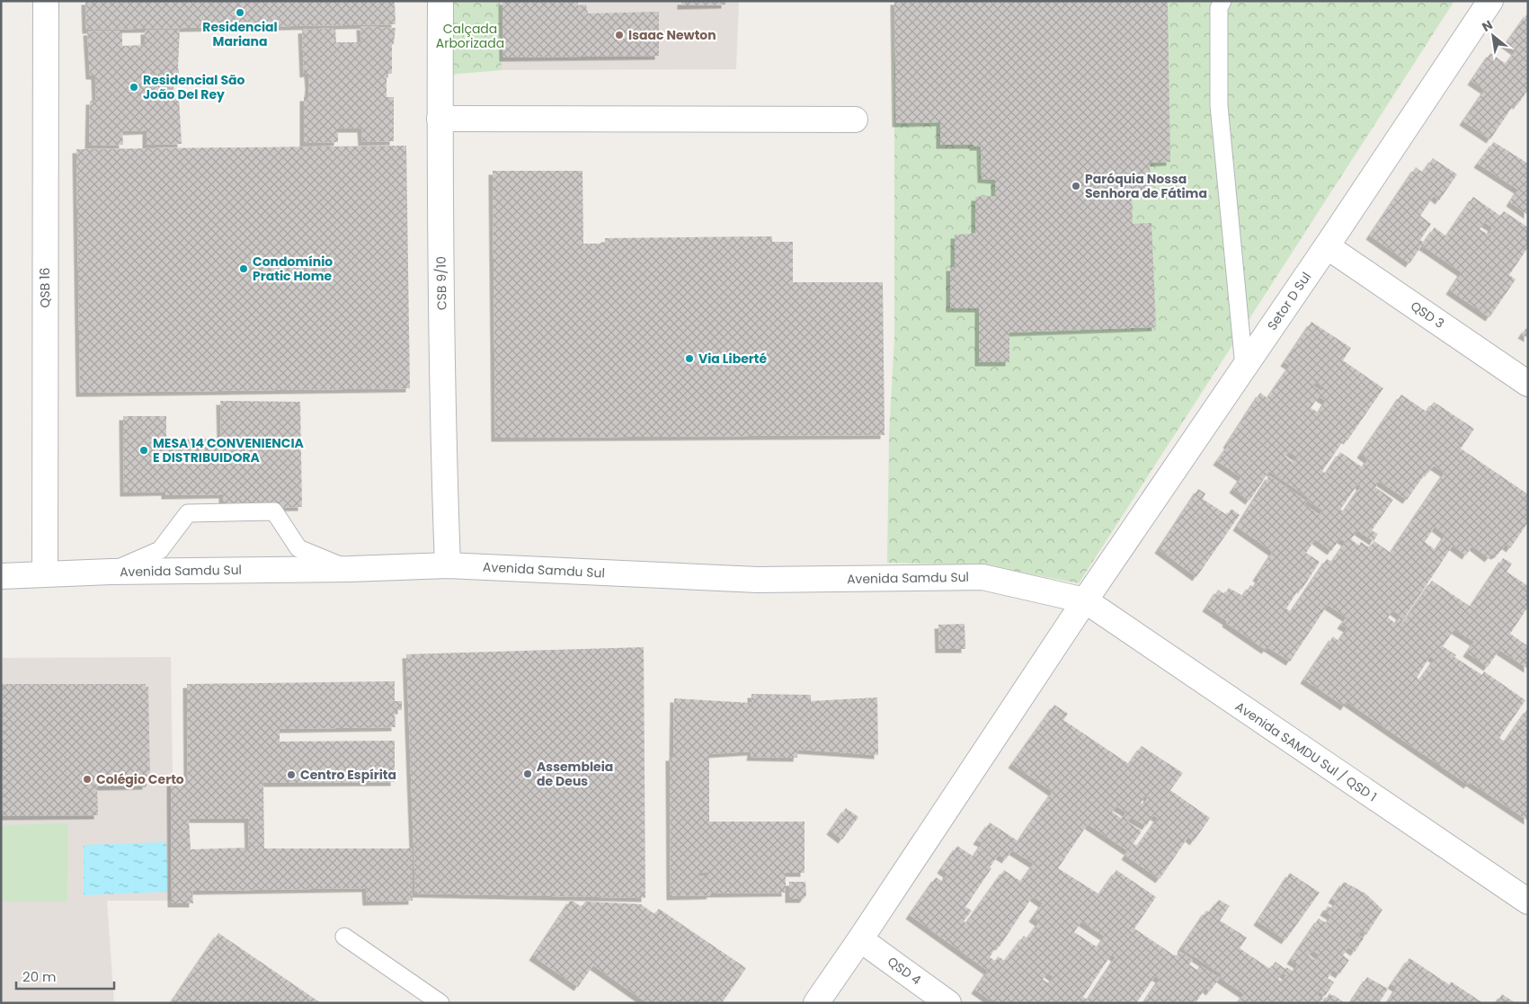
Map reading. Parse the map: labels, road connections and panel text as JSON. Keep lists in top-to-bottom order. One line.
{"streets":{"street":["CSB 9/10","QSB 16","Setor D Sul","QSD 3","Avenida Samdu Sul","Avenida SAMDU Sul / QSD 1","QSD 4"]},"crossings":[["CSB 9/10","Avenida Samdu Sul"],["QSB 16","Avenida Samdu Sul"],["Setor D Sul","QSD 3"],["Setor D Sul","Avenida Samdu Sul"],["Setor D Sul","Avenida SAMDU Sul / QSD 1"],["Setor D Sul","QSD 4"],["Avenida Samdu Sul","Avenida SAMDU Sul / QSD 1"]],"parks":["Calçada Arborizada"],"places":["Residencial Mariana","Isaac Newton","Residencial São João Del Rey","Paróquia Nossa Senhora de Fátima","Condomínio Pratic Home","Via Liberté","MESA 14 CONVENIENCIA E DISTRIBUIDORA","Assembleia de Deus","Centro Espírita","Colégio Certo"],"scale_bar":"20 m","north":"top left"}
